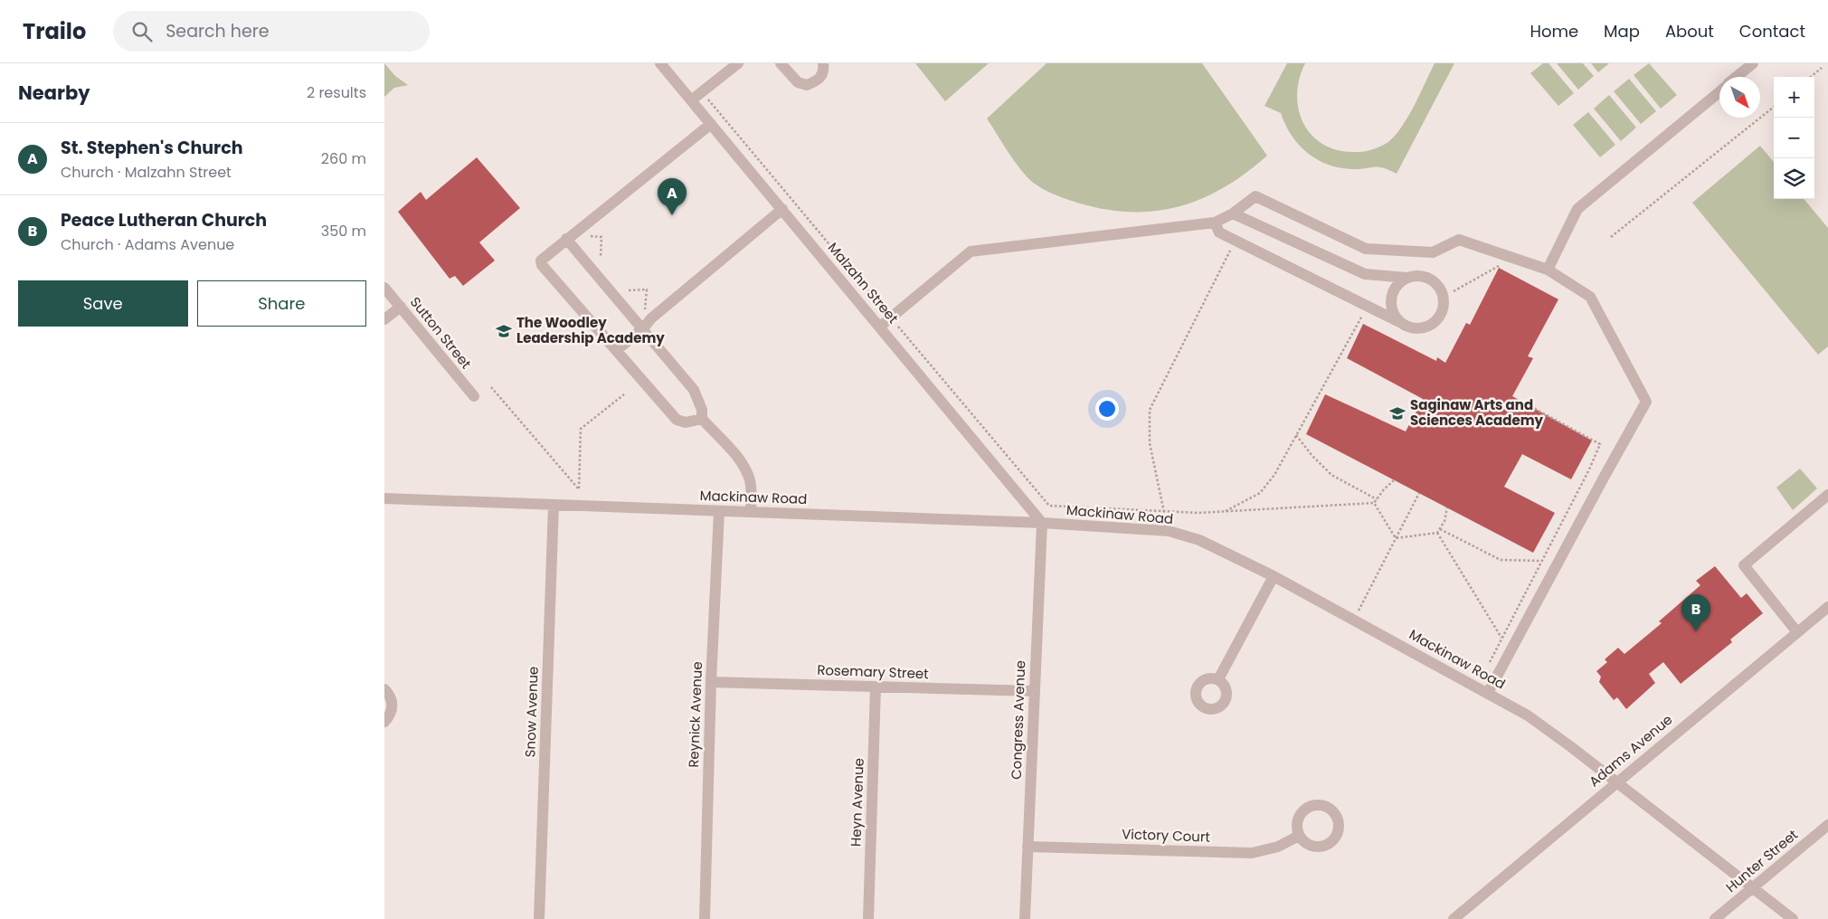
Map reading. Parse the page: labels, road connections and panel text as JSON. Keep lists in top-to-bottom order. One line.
{"streets":{"street":["Malzahn Street","Sutton Street","Mackinaw Road","Rosemary Street","Snow Avenue","Reynick Avenue","Congress Avenue","Adams Avenue","Heyn Avenue","Victory Court","Hunter Street"]},"crossings":[["Malzahn Street","Mackinaw Road"],["Malzahn Street","Congress Avenue"],["Mackinaw Road","Snow Avenue"],["Mackinaw Road","Reynick Avenue"],["Mackinaw Road","Congress Avenue"],["Mackinaw Road","Adams Avenue"],["Mackinaw Road","Hunter Street"],["Rosemary Street","Reynick Avenue"],["Rosemary Street","Congress Avenue"],["Rosemary Street","Heyn Avenue"],["Congress Avenue","Victory Court"]],"places":{"school or university":["The Woodley Leadership Academy","Saginaw Arts and Sciences Academy"]},"north":"bottom right","page":{"header":"Trailo","search":"Search here","nav":["Home","Map","About","Contact"],"heading":["Nearby","2 results"],"map_buttons":["+","−"],"list":[{"mark":"A","name":"St. Stephen's Church","note":"Church · Malzahn Street","value":"260 m"},{"mark":"B","name":"Peace Lutheran Church","note":"Church · Adams Avenue","value":"350 m"}],"pins":["A","B"],"buttons":["Save","Share"]}}
